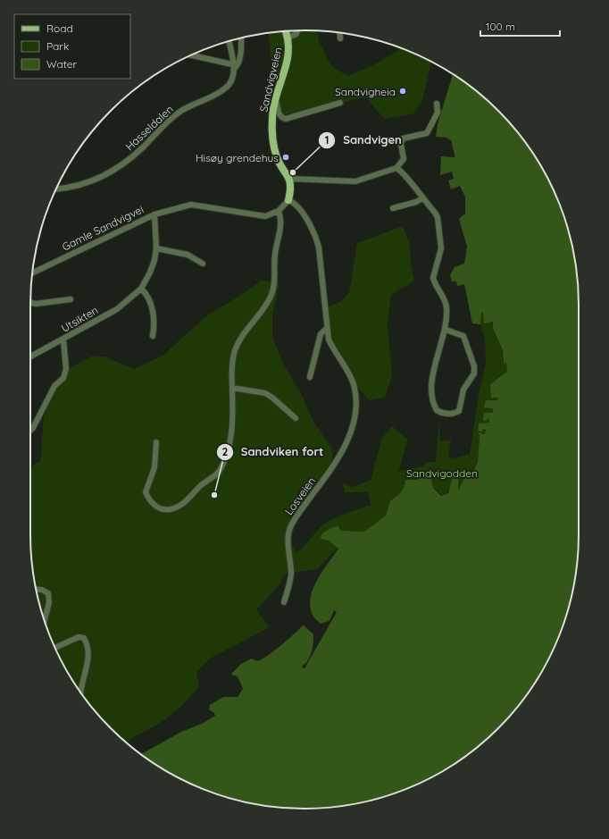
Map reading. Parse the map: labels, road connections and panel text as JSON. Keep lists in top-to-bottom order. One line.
{"streets":{"main road":["Sandvigveien"],"street":["Hasseldalen","Gamle Sandvigvei","Utsikten","Losveien"]},"crossings":[["Gamle Sandvigvei","Utsikten"]],"parks":["Sandvigodden"],"places":["Sandvigheia","Hisøy grendehus","Sandvigen","Sandviken fort"],"legend":["Road","Park","Water"],"scale_bar":"100 m"}
